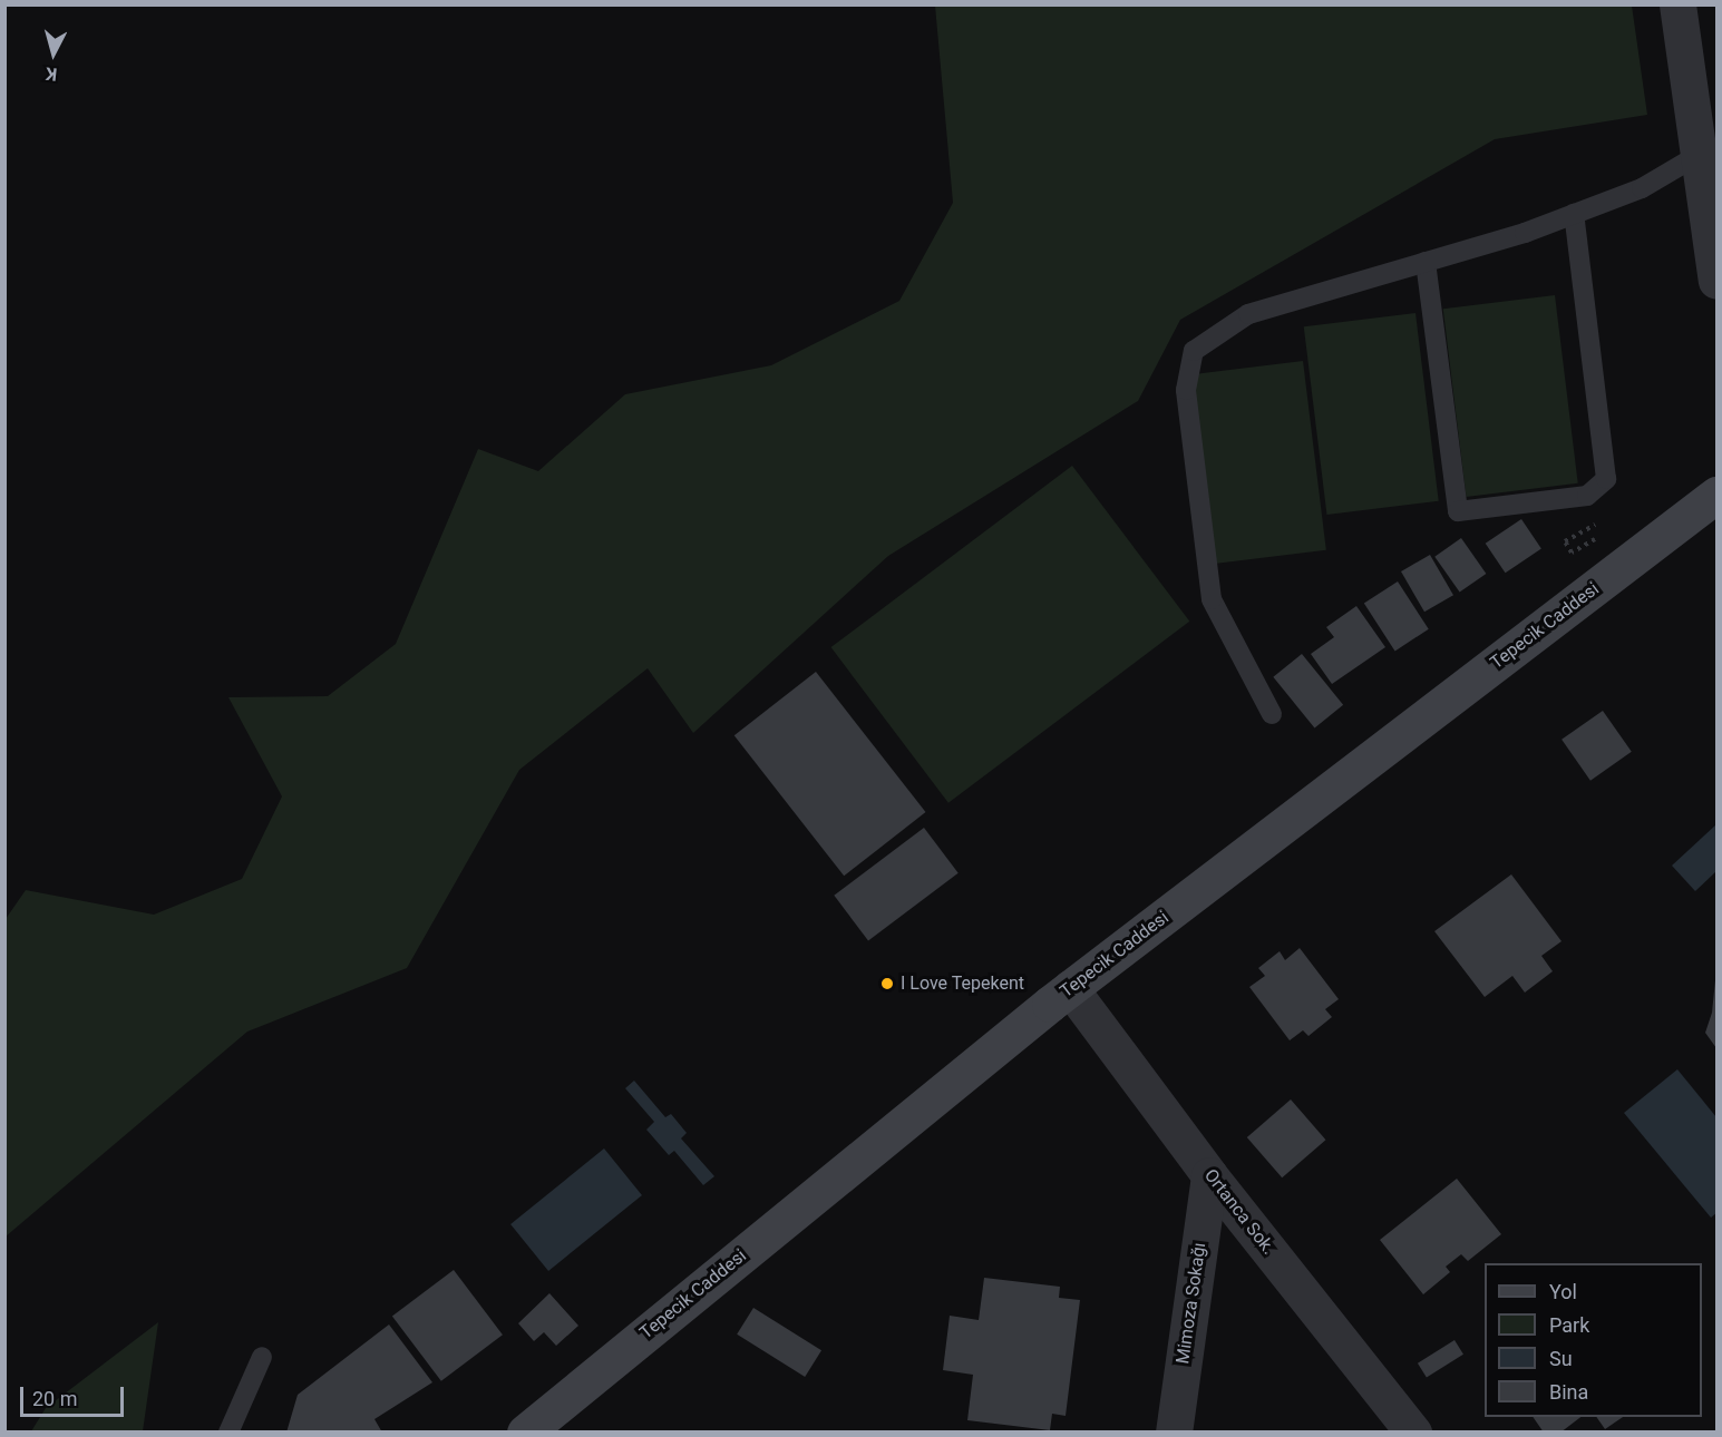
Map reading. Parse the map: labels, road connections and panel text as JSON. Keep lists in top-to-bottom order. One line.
{"streets":{"street":["Tepecik Caddesi","Ortanca Sok.","Mimoza Sokağı"]},"crossings":[["Tepecik Caddesi","Ortanca Sok."],["Ortanca Sok.","Mimoza Sokağı"]],"places":["I Love Tepekent"],"legend":["Yol","Park","Su","Bina"],"scale_bar":"20 m","north":"bottom"}
